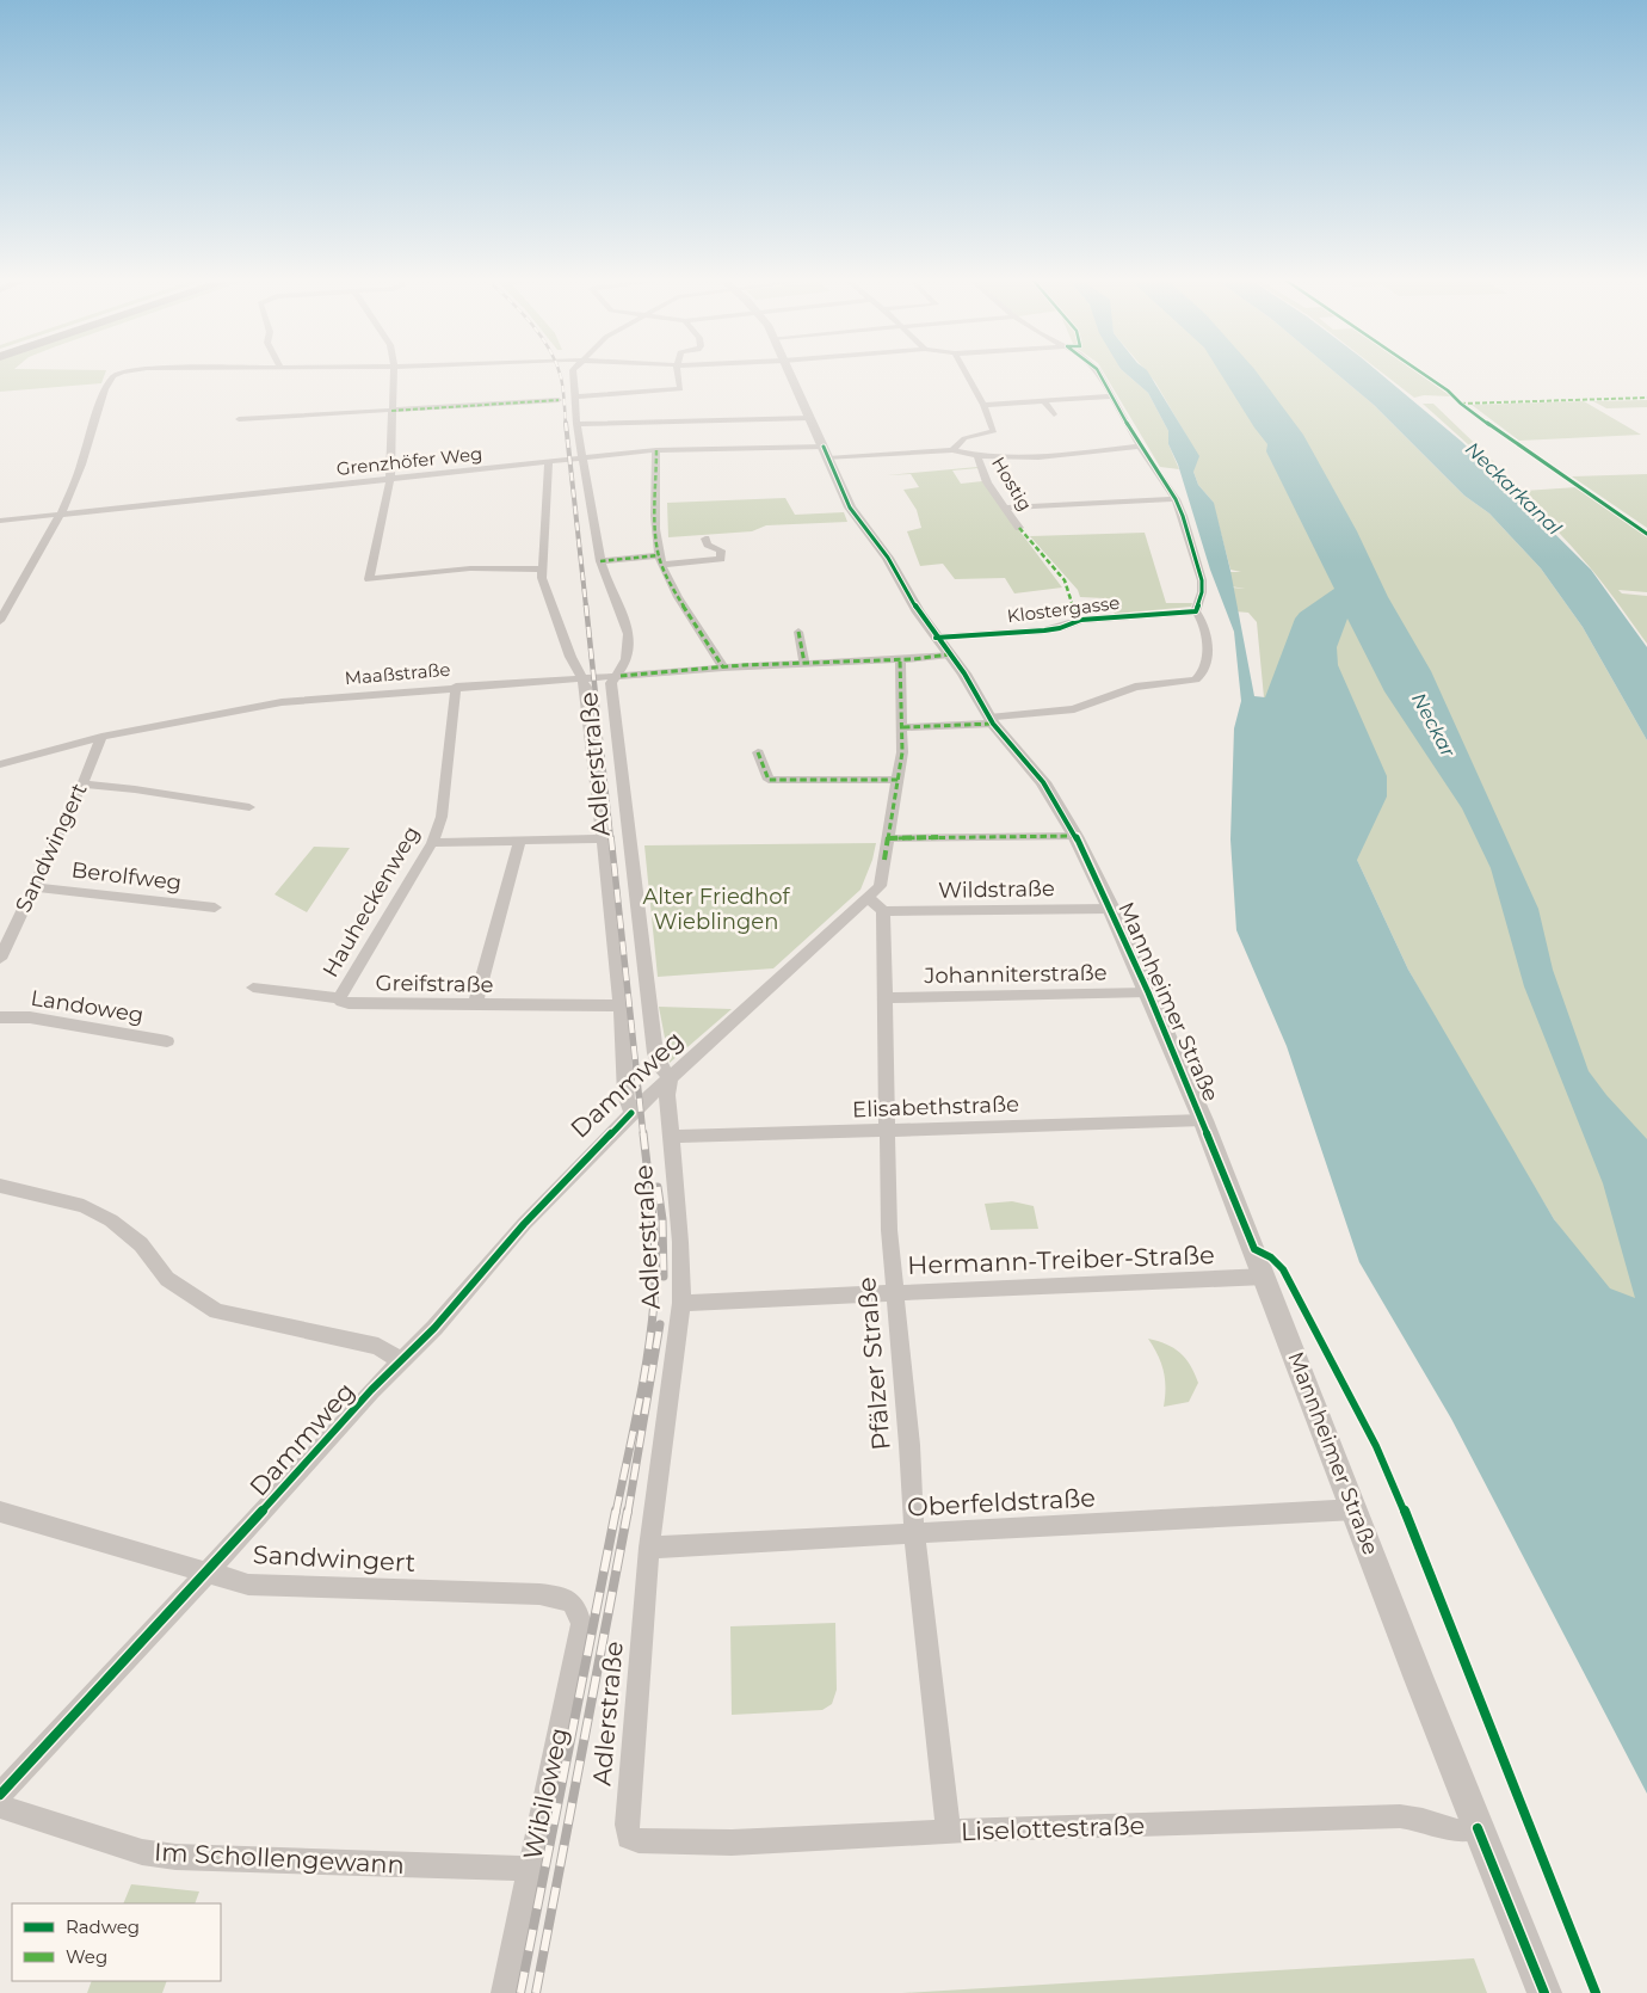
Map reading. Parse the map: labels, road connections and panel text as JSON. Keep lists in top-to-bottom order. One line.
{"streets":{"street":["Grenzhöfer Weg","Hostig","Klostergasse","Maaßstraße","Adlerstraße","Sandwingert","Berolfweg","Wildstraße","Hauheckenweg","Johanniterstraße","Greifstraße","Mannheimer Straße","Landoweg","Dammweg","Elisabethstraße","Hermann-Treiber-Straße","Pfälzer Straße","Oberfeldstraße","Wibiloweg","Liselottestraße","Im Schollengewann"]},"crossings":[["Grenzhöfer Weg","Adlerstraße"],["Grenzhöfer Weg","Mannheimer Straße"],["Klostergasse","Mannheimer Straße"],["Maaßstraße","Adlerstraße"],["Maaßstraße","Sandwingert"],["Maaßstraße","Hauheckenweg"],["Maaßstraße","Mannheimer Straße"],["Maaßstraße","Dammweg"],["Adlerstraße","Greifstraße"],["Adlerstraße","Dammweg"],["Adlerstraße","Elisabethstraße"],["Adlerstraße","Hermann-Treiber-Straße"],["Adlerstraße","Oberfeldstraße"],["Adlerstraße","Liselottestraße"],["Sandwingert","Berolfweg"],["Sandwingert","Dammweg"],["Sandwingert","Wibiloweg"],["Wildstraße","Mannheimer Straße"],["Wildstraße","Pfälzer Straße"],["Hauheckenweg","Greifstraße"],["Johanniterstraße","Mannheimer Straße"],["Johanniterstraße","Pfälzer Straße"],["Mannheimer Straße","Elisabethstraße"],["Mannheimer Straße","Hermann-Treiber-Straße"],["Mannheimer Straße","Oberfeldstraße"],["Mannheimer Straße","Liselottestraße"],["Elisabethstraße","Pfälzer Straße"],["Hermann-Treiber-Straße","Pfälzer Straße"],["Pfälzer Straße","Oberfeldstraße"],["Pfälzer Straße","Liselottestraße"],["Wibiloweg","Im Schollengewann"]],"water":["Neckarkanal","Neckar"],"parks":["Alter Friedhof Wieblingen"],"legend":["Radweg","Weg"]}
